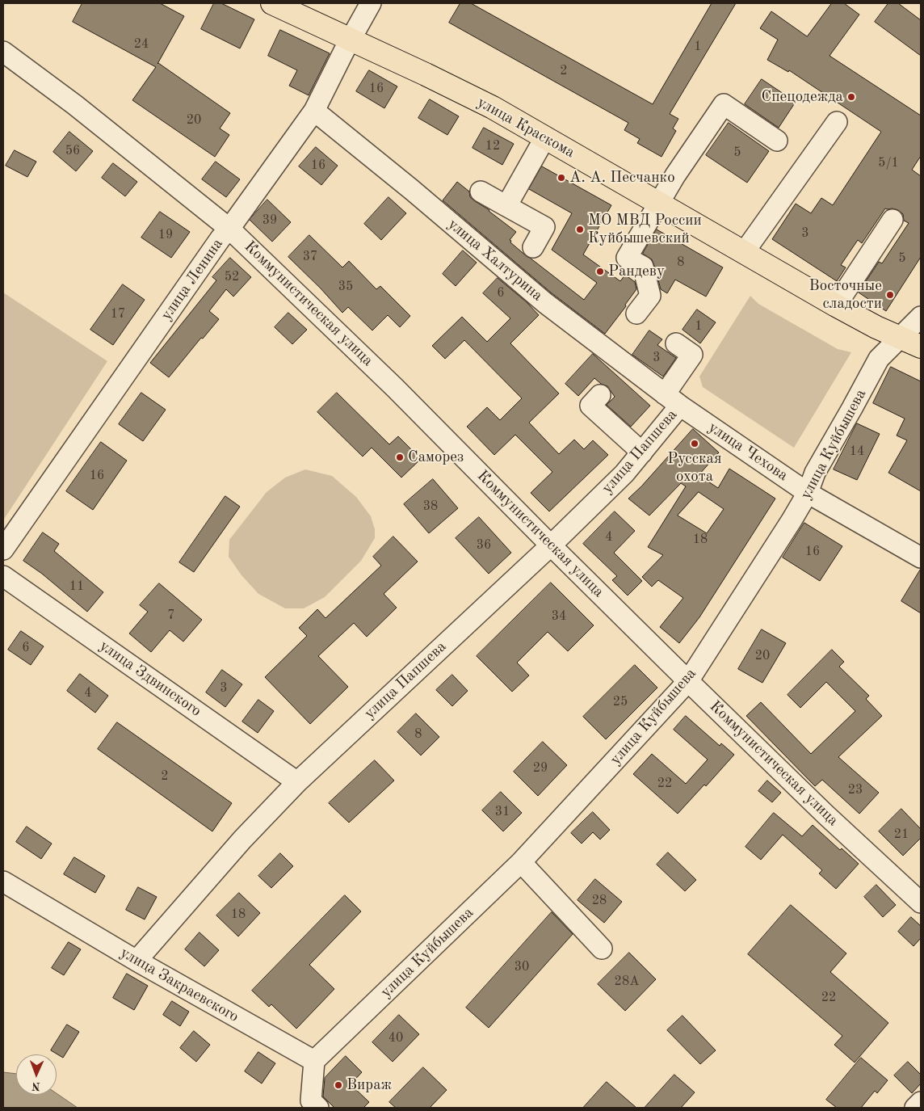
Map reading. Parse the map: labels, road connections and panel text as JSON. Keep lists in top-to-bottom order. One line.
{"streets":{"main road":["улица Краскома"],"street":["улица Халтурина","улица Ленина","Коммунистическая улица","улица Куйбышева","улица Папшева","улица Чехова","улица Здвинского","улица Закраевского"]},"crossings":[["улица Краскома","улица Ленина"],["улица Краскома","улица Куйбышева"],["улица Халтурина","улица Ленина"],["улица Халтурина","улица Папшева"],["улица Халтурина","улица Чехова"],["улица Ленина","Коммунистическая улица"],["Коммунистическая улица","улица Куйбышева"],["Коммунистическая улица","улица Папшева"],["улица Куйбышева","улица Чехова"],["улица Куйбышева","улица Закраевского"],["улица Папшева","улица Чехова"],["улица Папшева","улица Здвинского"],["улица Папшева","улица Закраевского"]],"places":["Спецодежда","А. А. Песчанко","МО МВД России Куйбышевский","Рандеву","Восточные сладости","Русская охота","Саморез","Вираж"],"house_numbers":["24","1","2","16","20","12","56","5","5/1","16","39","3","19","37","5","8","52","35","6","17","1","3","14","16","38","4","18","36","16","11","7","34","6","20","3","4","25","8","29","2","22","23","31","21","28","18","30","28А","22","40"],"north":"bottom"}
